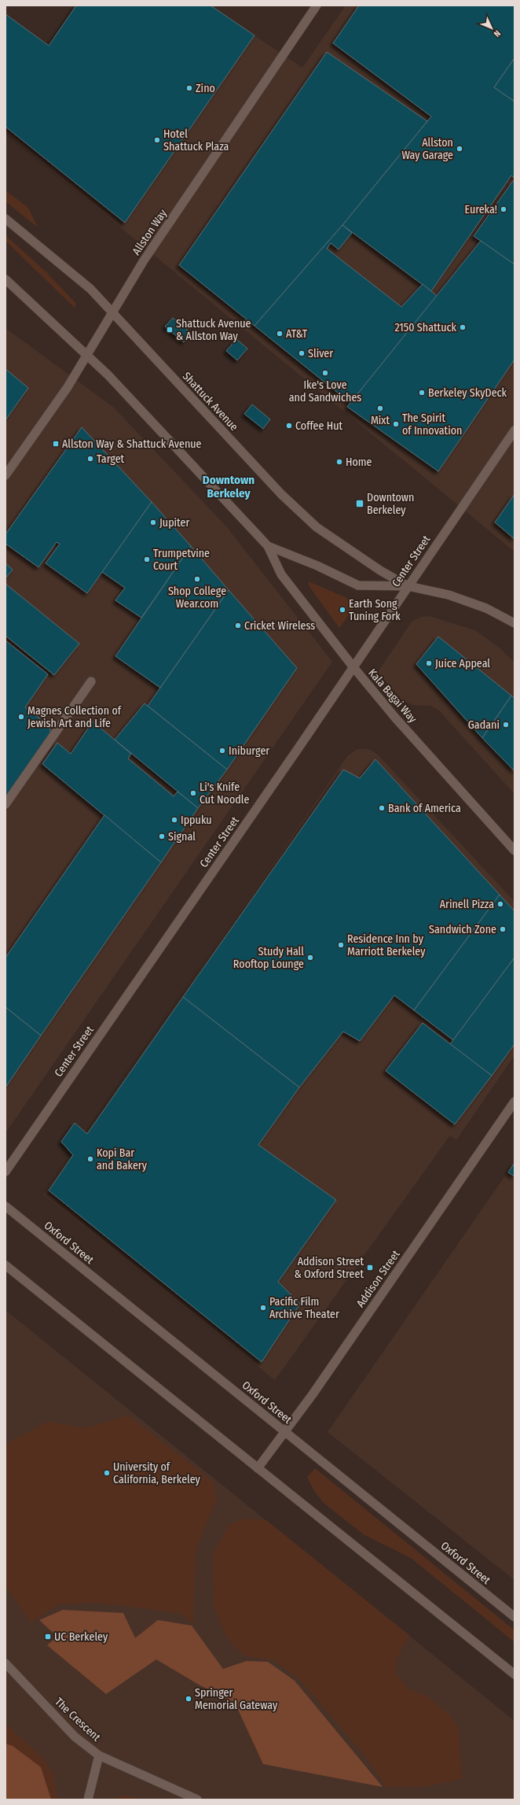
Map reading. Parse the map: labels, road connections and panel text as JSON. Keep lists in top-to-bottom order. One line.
{"streets":{"street":["Allston Way","Shattuck Avenue","Center Street","Kala Bagai Way","Oxford Street","Addison Street","The Crescent"]},"crossings":[["Allston Way","Shattuck Avenue"],["Shattuck Avenue","Center Street"],["Shattuck Avenue","Kala Bagai Way"],["Center Street","Kala Bagai Way"],["Oxford Street","Addison Street"]],"districts":["Downtown Berkeley"],"places":{"other":["Zino","Hotel Shattuck Plaza","Allston Way Garage","Eureka!","2150 Shattuck","AT&T","Sliver","Ike's Love and Sandwiches","Berkeley SkyDeck","Mixt","The Spirit of Innovation","Coffee Hut","Target","Home","Jupiter","Trumpetvine Court","Shop College Wear.com","Earth Song Tuning Fork","Cricket Wireless","Juice Appeal","Magnes Collection of Jewish Art and Life","Gadani","Iniburger","Li's Knife Cut Noodle","Bank of America","Ippuku","Signal","Arinell Pizza","Sandwich Zone","Residence Inn by Marriott Berkeley","Study Hall Rooftop Lounge","Kopi Bar and Bakery","Pacific Film Archive Theater","University of California, Berkeley","Springer Memorial Gateway"],"transit":["Shattuck Avenue & Allston Way","Allston Way & Shattuck Avenue","Downtown Berkeley","Addison Street & Oxford Street","UC Berkeley"]},"north":"bottom right"}
